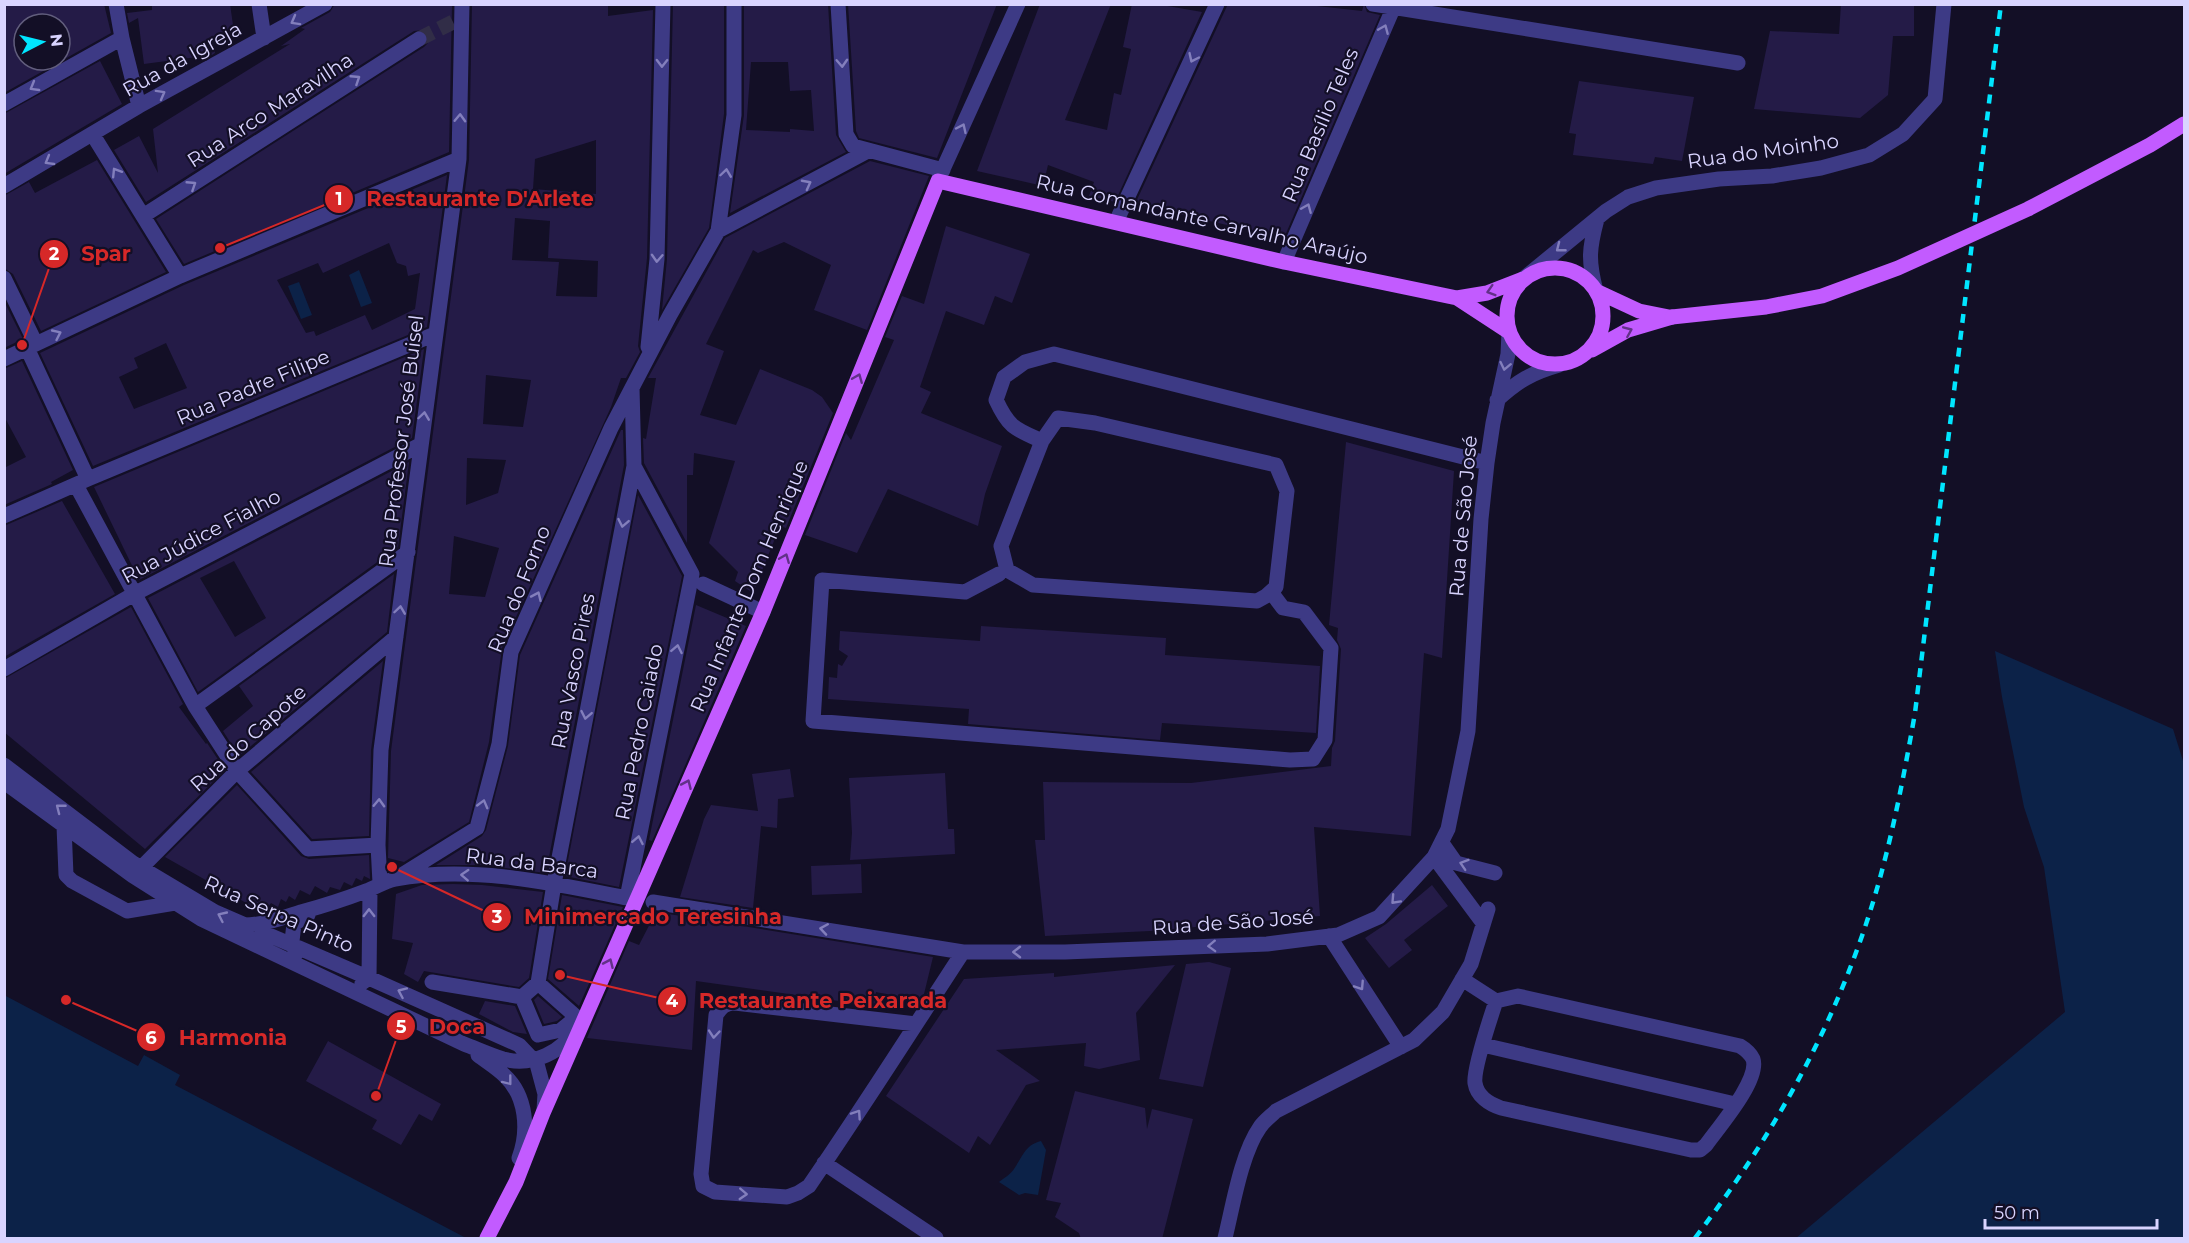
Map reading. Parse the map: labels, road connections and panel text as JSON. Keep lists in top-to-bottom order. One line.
{"streets":{"main road":["Rua Comandante Carvalho Araújo","Rua Infante Dom Henrique"],"street":["Rua da Igreja","Rua Arco Maravilha","Rua Basílio Teles","Rua do Moinho","Rua Padre Filipe","Rua Professor José Buisel","Rua de São José","Rua Júdice Fialho","Rua do Forno","Rua Vasco Pires","Rua Pedro Caiado","Rua do Capote","Rua da Barca","Rua Serpa Pinto"]},"crossings":[["Rua Basílio Teles","Rua Comandante Carvalho Araújo"],["Rua do Moinho","Rua de São José"],["Rua Comandante Carvalho Araújo","Rua Infante Dom Henrique"],["Rua Padre Filipe","Rua Professor José Buisel"],["Rua Professor José Buisel","Rua Júdice Fialho"],["Rua Professor José Buisel","Rua do Capote"],["Rua Professor José Buisel","Rua Serpa Pinto"],["Rua do Forno","Rua da Barca"],["Rua Vasco Pires","Rua da Barca"],["Rua Pedro Caiado","Rua da Barca"],["Rua do Capote","Rua Serpa Pinto"]],"one_way":["Rua Basílio Teles","Rua Professor José Buisel","Rua de São José","Rua Infante Dom Henrique","Rua do Forno","Rua Vasco Pires","Rua Pedro Caiado"],"places":["Restaurante D'Arlete","Spar","Minimercado Teresinha","Restaurante Peixarada","Harmonia","Doca"],"scale_bar":"50 m","north":"right"}
